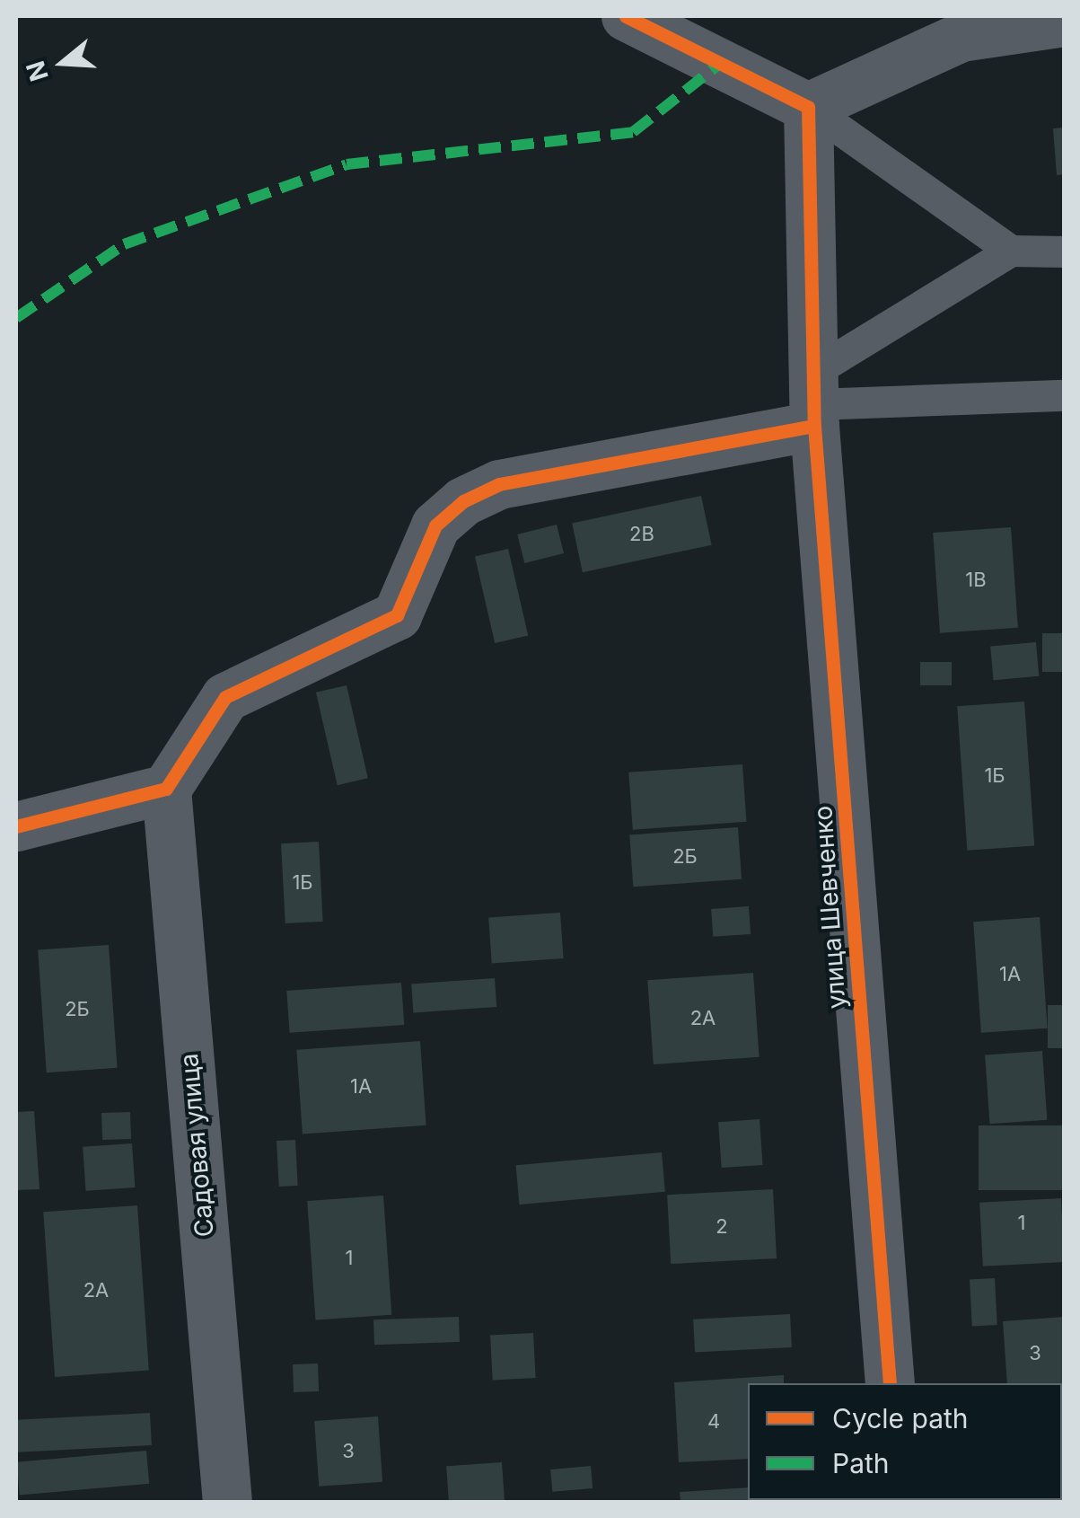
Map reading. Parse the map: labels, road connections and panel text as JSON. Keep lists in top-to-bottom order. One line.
{"streets":{"street":["улица Шевченко","Садовая улица"]},"house_numbers":["2В","1В","1Б","2Б","1Б","1А","2Б","2А","1А","1","2","1","2А","3","4","3"],"legend":["Cycle path","Path"],"north":"left"}
